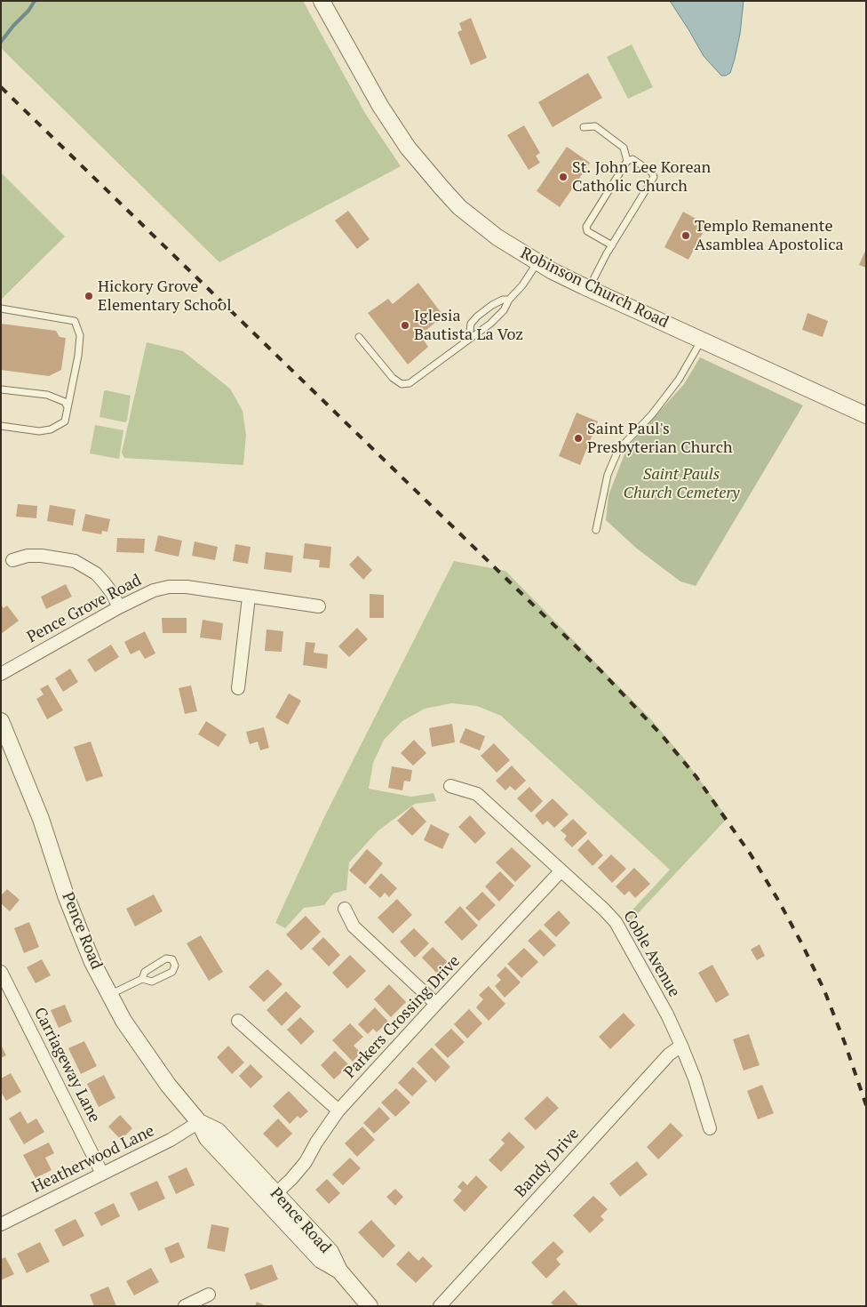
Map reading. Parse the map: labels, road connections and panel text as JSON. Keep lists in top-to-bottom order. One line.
{"streets":{"street":["Robinson Church Road","Pence Grove Road","Pence Road","Coble Avenue","Parkers Crossing Drive","Carriageway Lane","Heatherwood Lane","Bandy Drive"]},"crossings":[["Pence Road","Parkers Crossing Drive"],["Pence Road","Heatherwood Lane"],["Coble Avenue","Parkers Crossing Drive"],["Coble Avenue","Bandy Drive"],["Carriageway Lane","Heatherwood Lane"]],"parks":["Saint Pauls Church Cemetery"],"places":["St. John Lee Korean Catholic Church","Templo Remanente Asamblea Apostolica","Hickory Grove Elementary School","Iglesia Bautista La Voz","Saint Paul's Presbyterian Church"]}
